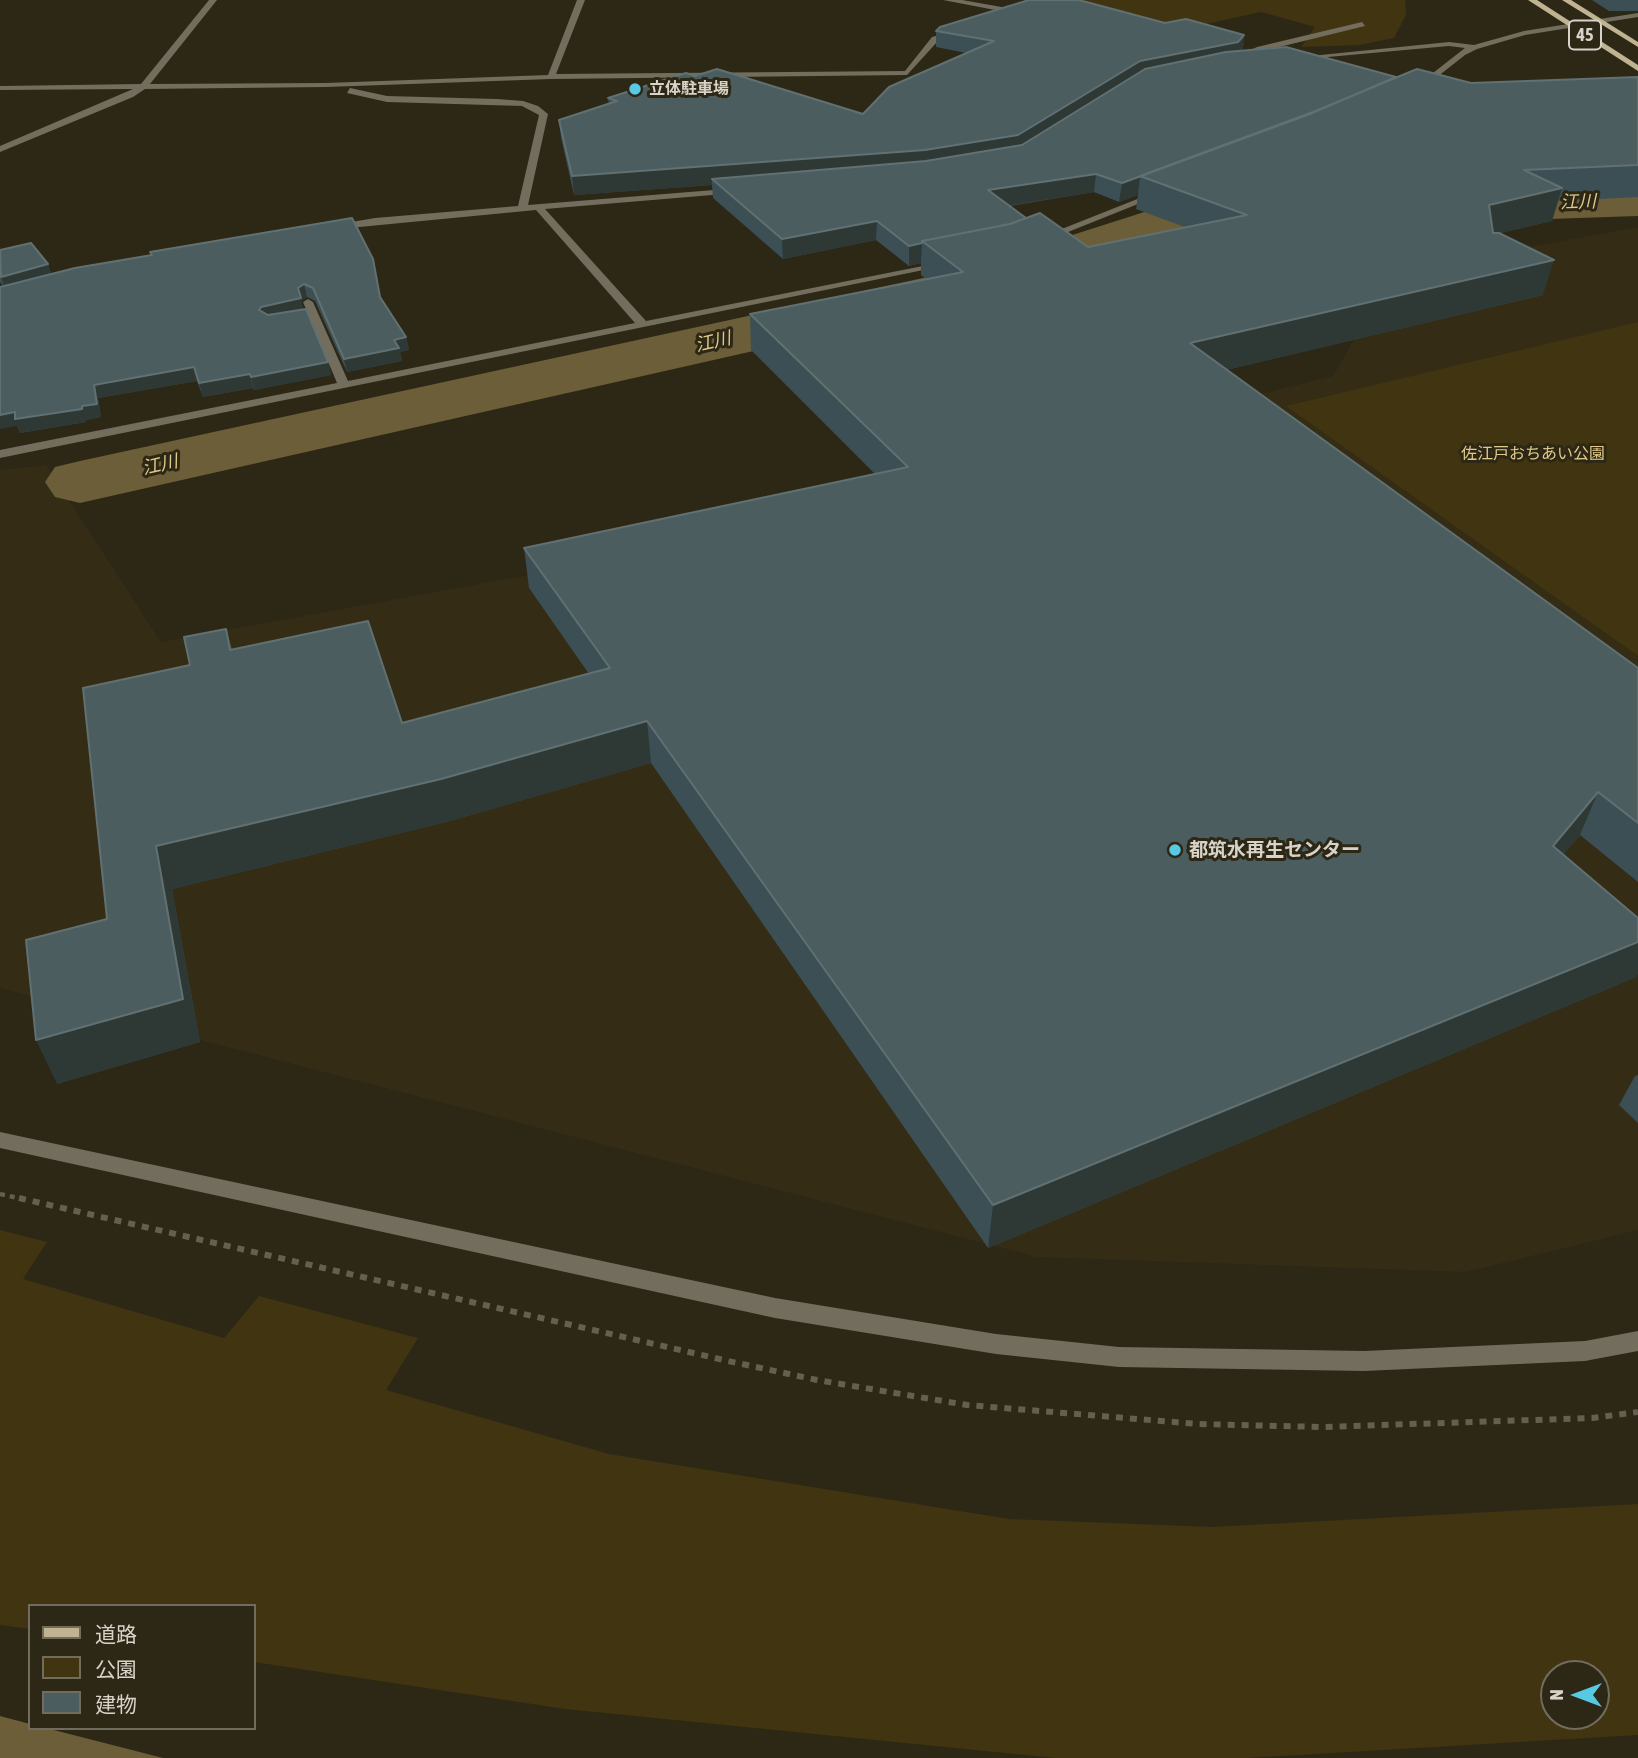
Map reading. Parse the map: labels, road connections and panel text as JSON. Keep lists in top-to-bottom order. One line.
{"streets":{"main road":["45"]},"water":["江川"],"parks":["佐江戸おちあい公園"],"places":["立体駐車場","都筑水再生センター"],"legend":["道路","公園","建物"],"north":"left"}
